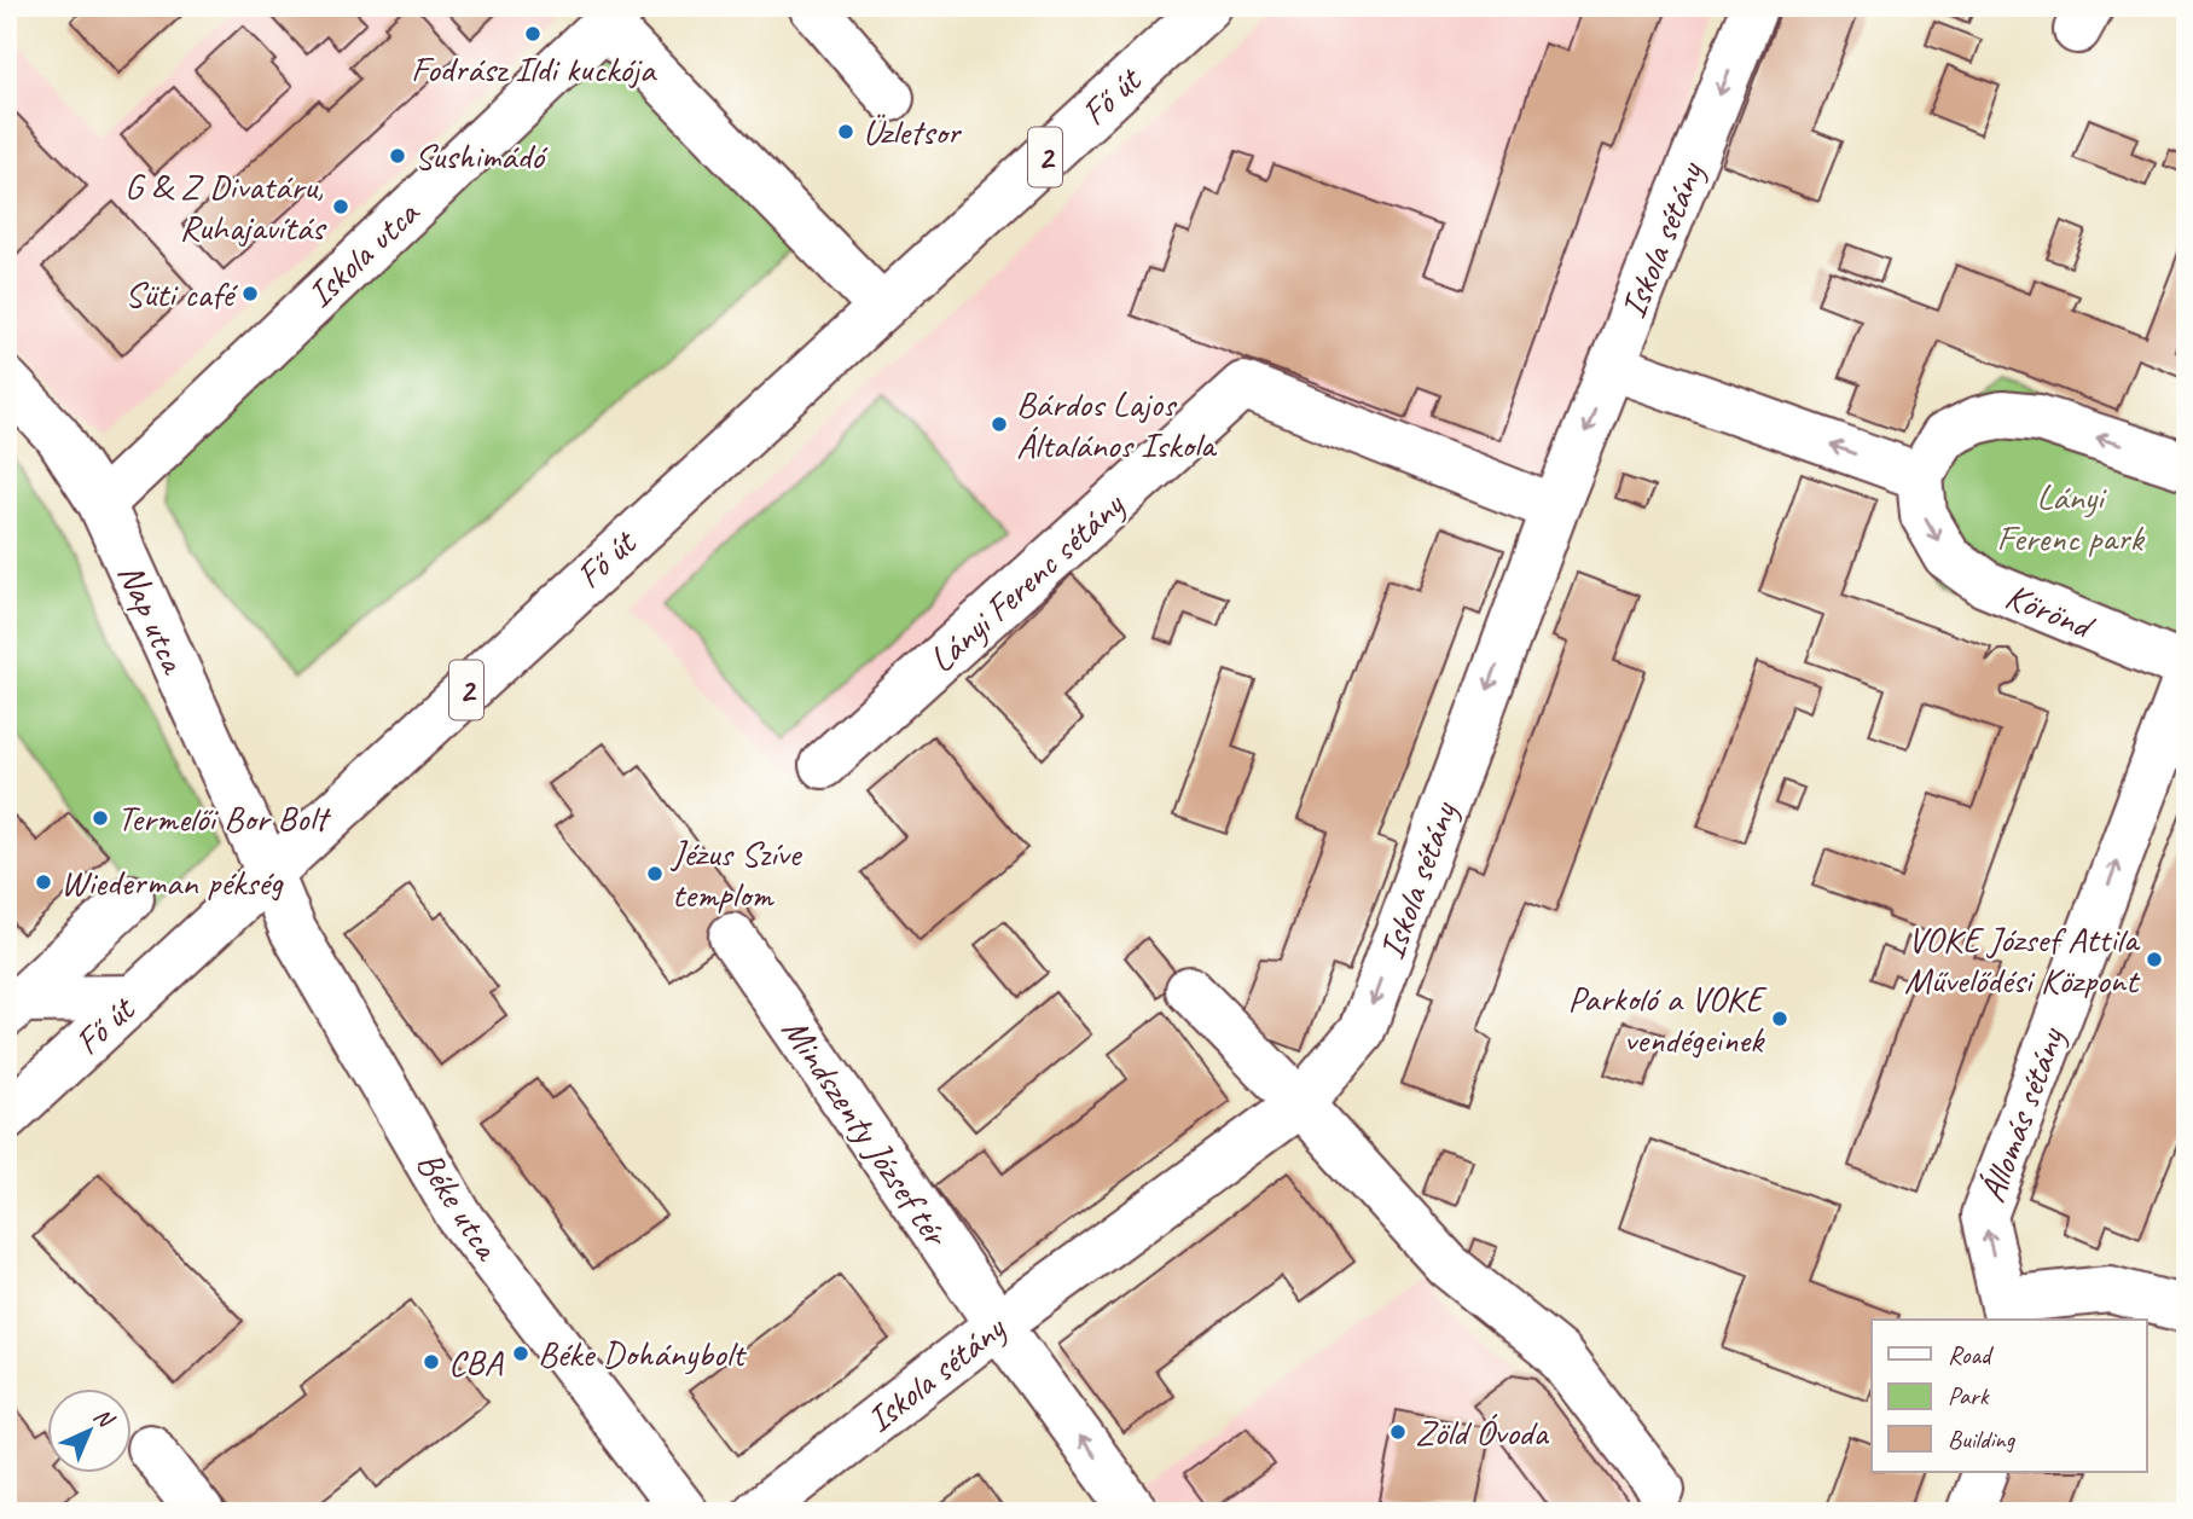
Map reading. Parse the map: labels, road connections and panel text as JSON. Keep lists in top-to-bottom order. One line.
{"streets":{"street":["Fő út","2","Iskola sétány","Iskola utca","Lányi Ferenc sétány","Körönd","Nap utca","Állomás sétány","Mindszenty József tér","Béke utca"]},"crossings":[["Fő út","Nap utca"],["Fő út","Béke utca"],["Iskola sétány","Lányi Ferenc sétány"],["Iskola sétány","Mindszenty József tér"],["Iskola utca","Nap utca"],["Nap utca","Béke utca"]],"one_way":["Iskola sétány","Körönd","Állomás sétány"],"parks":["Lányi Ferenc park"],"places":["Fodrász Ildi kuckója","Üzletsor","Sushimádó","G & Z Divatáru, Ruhajavítás","Süti café","Bárdos Lajos Általános Iskola","Termelői Bor Bolt","Jézus Szíve templom","Wiederman pékség","VOKE József Attila Művelődési Központ","Parkoló a VOKE vendégeinek","Béke Dohánybolt","CBA","Zöld Óvoda"],"legend":["Road","Park","Building"],"north":"top right"}
